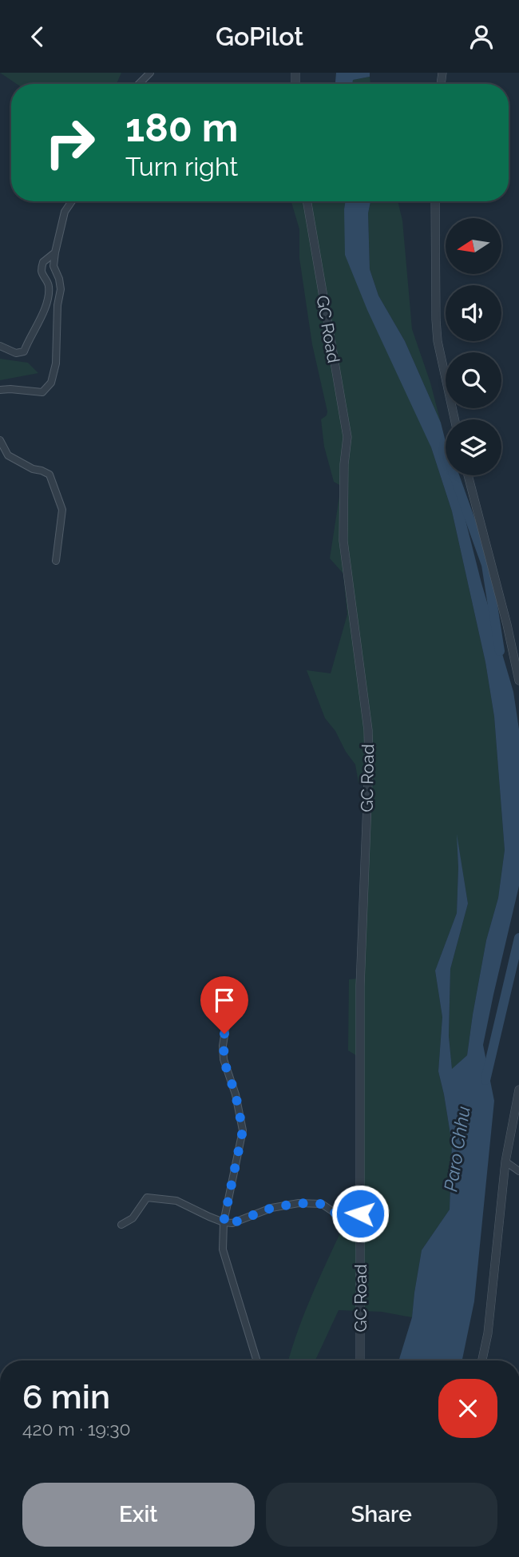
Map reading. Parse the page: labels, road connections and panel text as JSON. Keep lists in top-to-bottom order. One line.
{"streets":{"street":["GC Road"]},"water":["Paro Chhu"],"north":"left","page":{"header":"GoPilot","turn":["180 m","Turn right"],"heading":["6 min","420 m · 19:30"],"buttons":["Exit","Share"]}}
